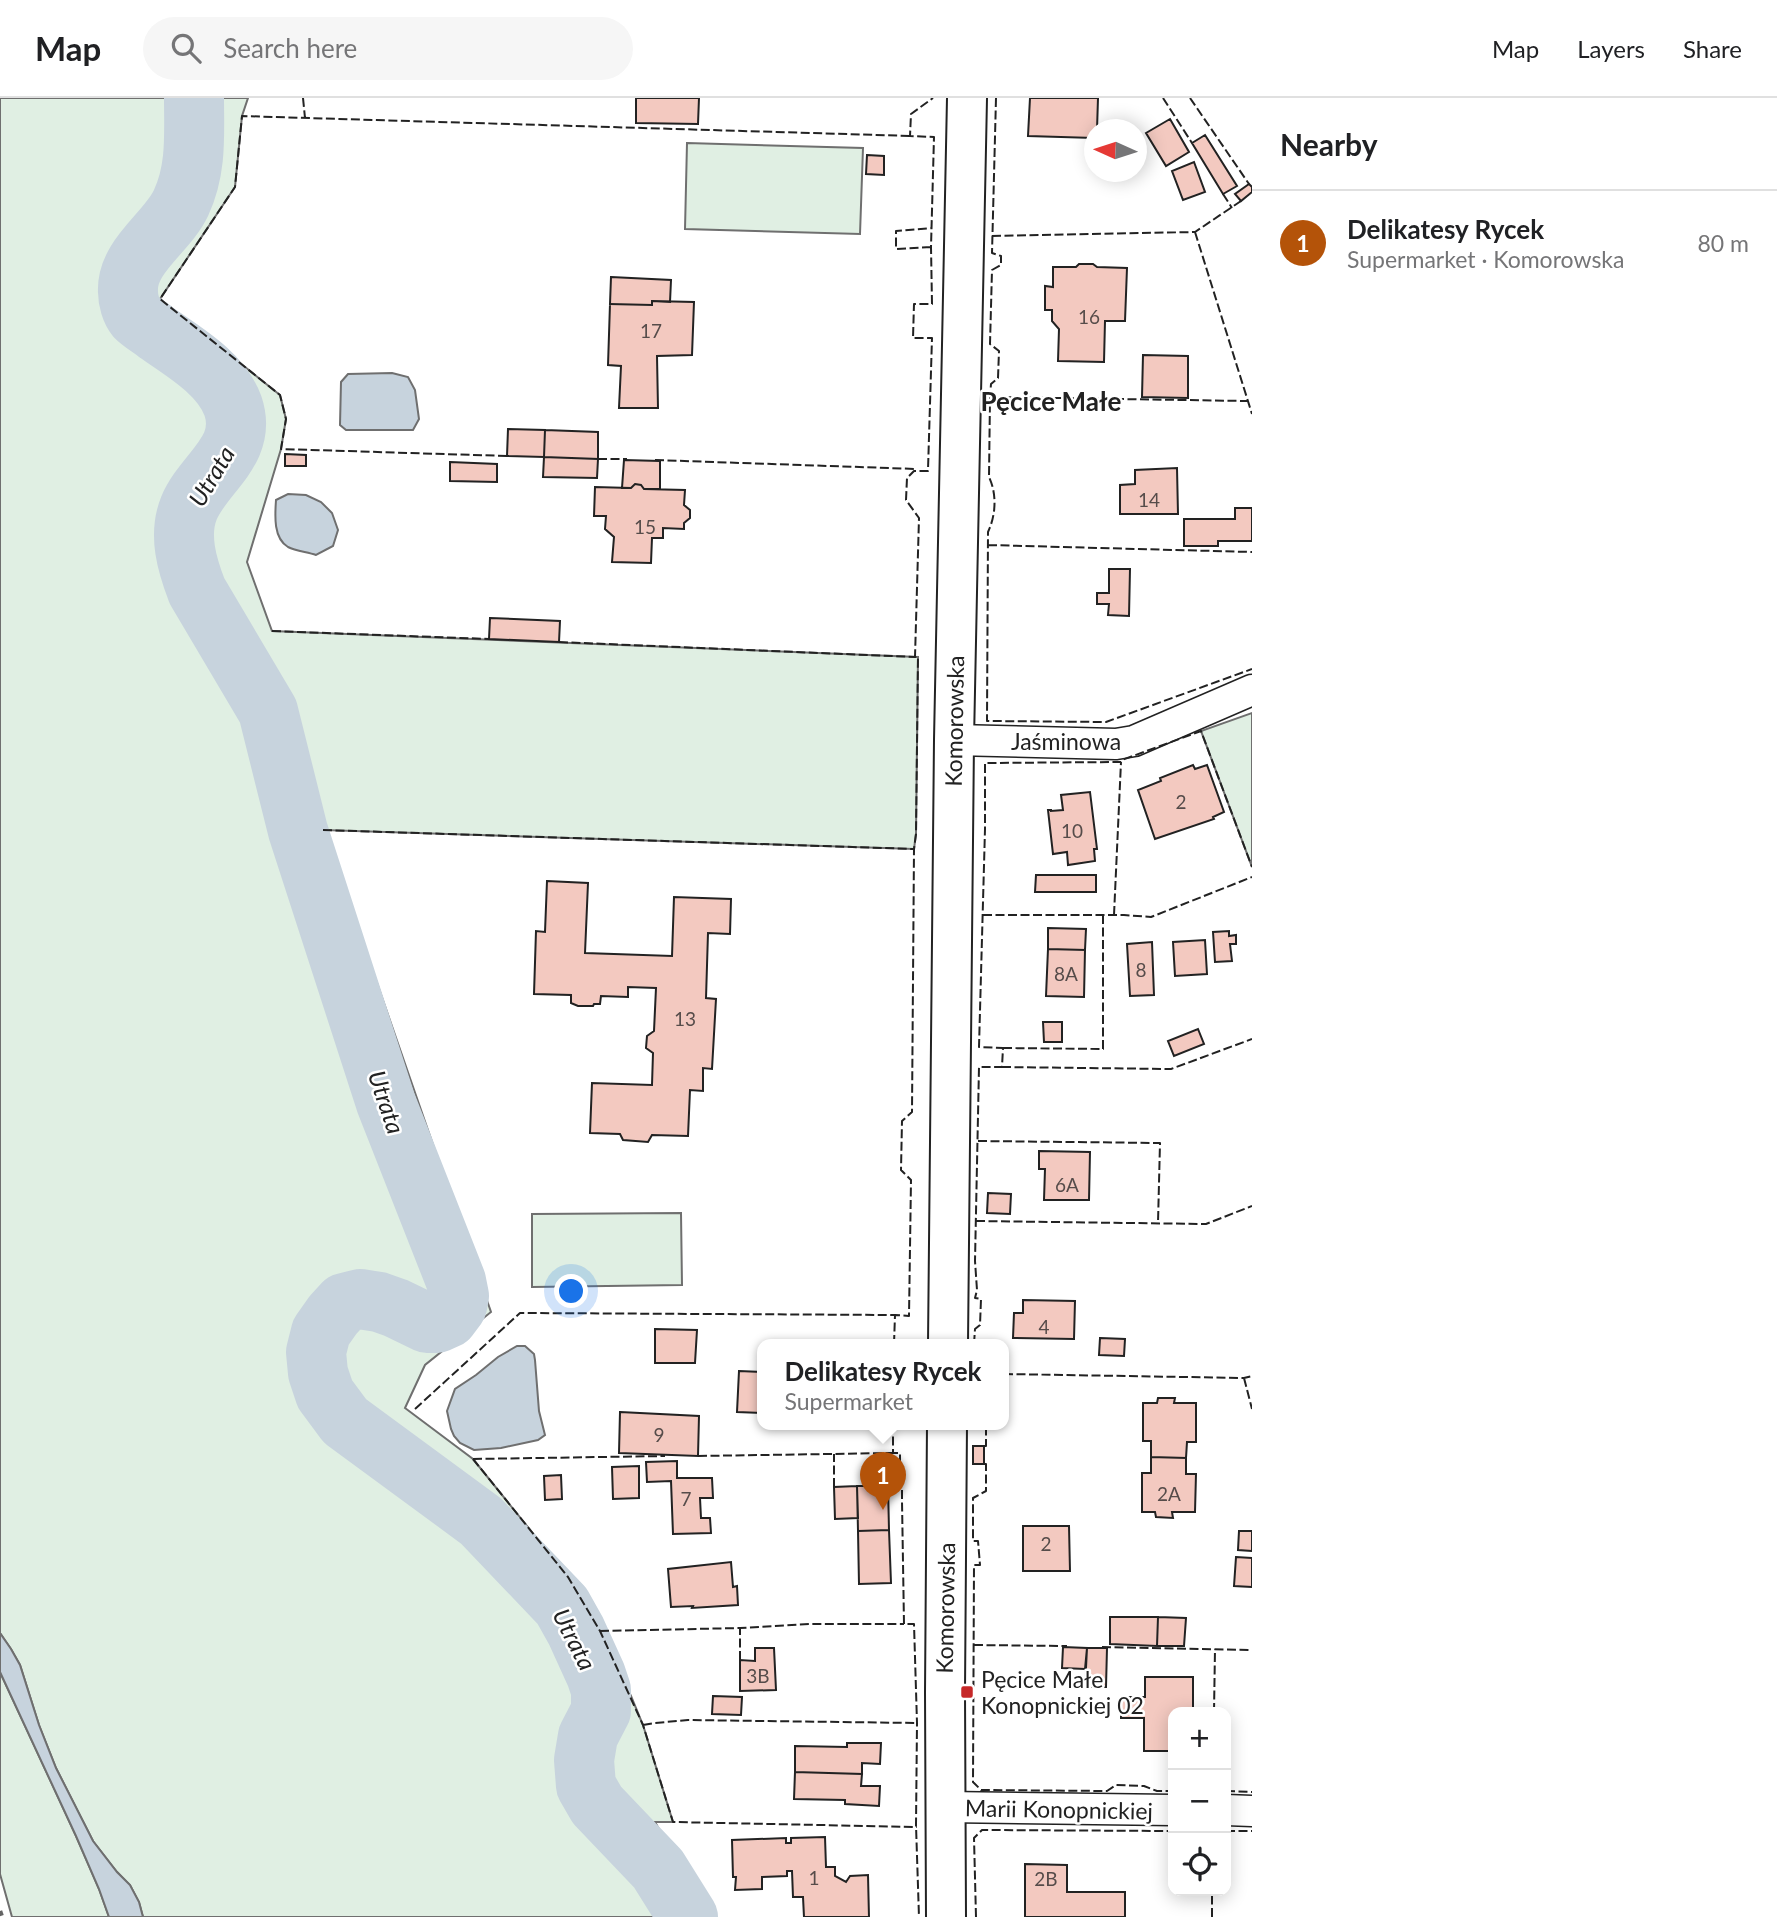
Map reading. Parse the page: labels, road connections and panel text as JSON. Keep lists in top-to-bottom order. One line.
{"streets":{"street":["Komorowska","Jaśminowa","Marii Konopnickiej"]},"crossings":[["Komorowska","Jaśminowa"],["Komorowska","Marii Konopnickiej"]],"districts":["Pęcice Małe"],"water":["Utrata"],"places":{"transit":["Pęcice Małe Konopnickiej 02"]},"house_numbers":["16","17","14","15","2","10","8","8A","13","6A","4","9","2A","7","2","3B","1","2B"],"north":"left","page":{"header":"Map","search":"Search here","nav":["Map","Layers","Share"],"heading":"Nearby","list":[{"mark":"1","name":"Delikatesy Rycek","note":"Supermarket · Komorowska","value":"80 m"}],"popup":["Delikatesy Rycek","Supermarket"],"pins":"1","map_buttons":["+","−"]}}
